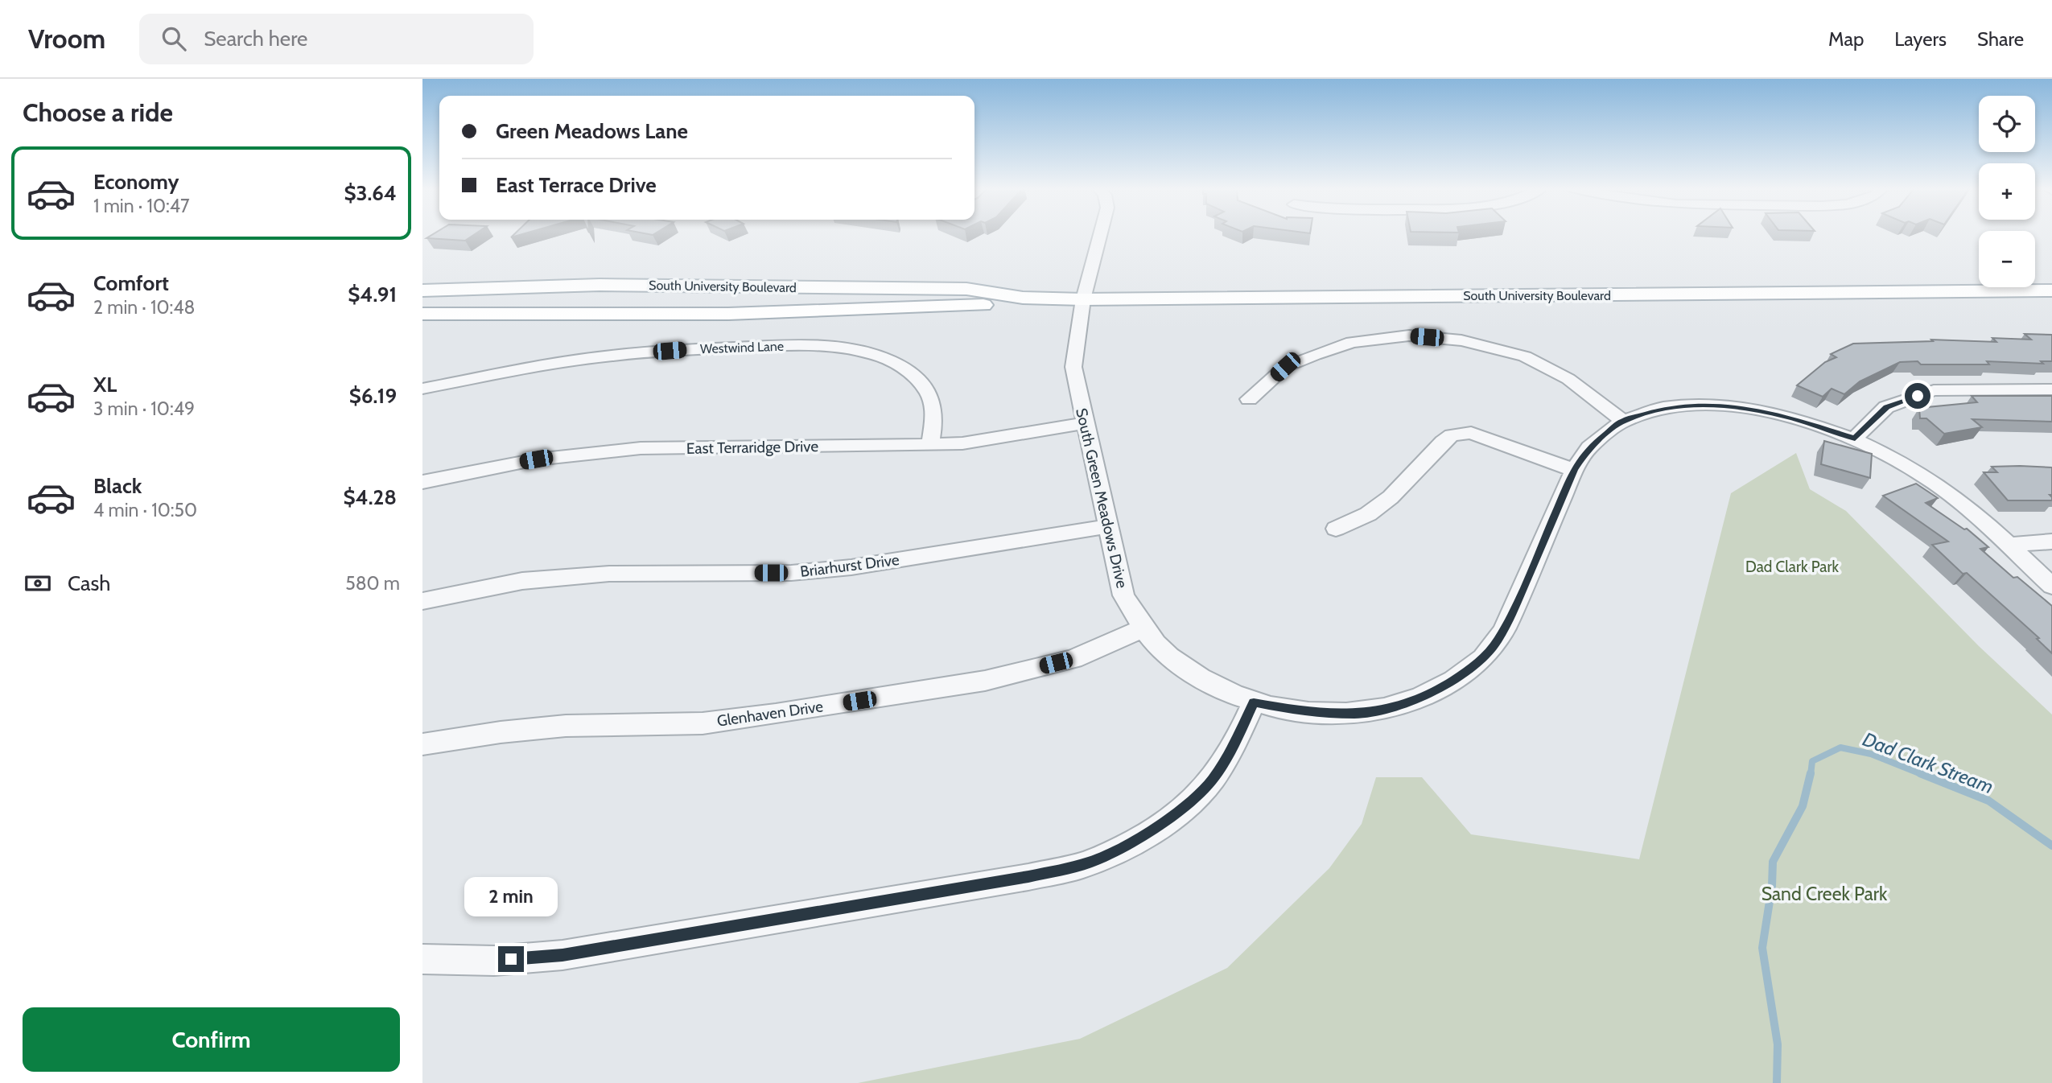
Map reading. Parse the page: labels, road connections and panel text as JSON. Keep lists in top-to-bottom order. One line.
{"streets":{"main road":["South University Boulevard"],"street":["Westwind Lane","East Terraridge Drive","South Green Meadows Drive","Briarhurst Drive","Glenhaven Drive"]},"crossings":[["South University Boulevard","South Green Meadows Drive"],["Westwind Lane","East Terraridge Drive"],["East Terraridge Drive","South Green Meadows Drive"],["South Green Meadows Drive","Briarhurst Drive"],["South Green Meadows Drive","Glenhaven Drive"]],"water":["Dad Clark Stream"],"parks":["Dad Clark Park","Sand Creek Park"],"page":{"header":"Vroom","search":"Search here","nav":["Map","Layers","Share"],"heading":"Choose a ride","map_buttons":["+","−"],"banner":["Green Meadows Lane","East Terrace Drive"],"list":[{"name":"Economy","note":"1 min · 10:47","value":"$3.64"},{"name":"Comfort","note":"2 min · 10:48","value":"$4.91"},{"name":"XL","note":"3 min · 10:49","value":"$6.19"},{"name":"Black","note":"4 min · 10:50","value":"$4.28"}],"pay":["Cash","580 m"],"bubble":"2 min","buttons":"Confirm"}}
